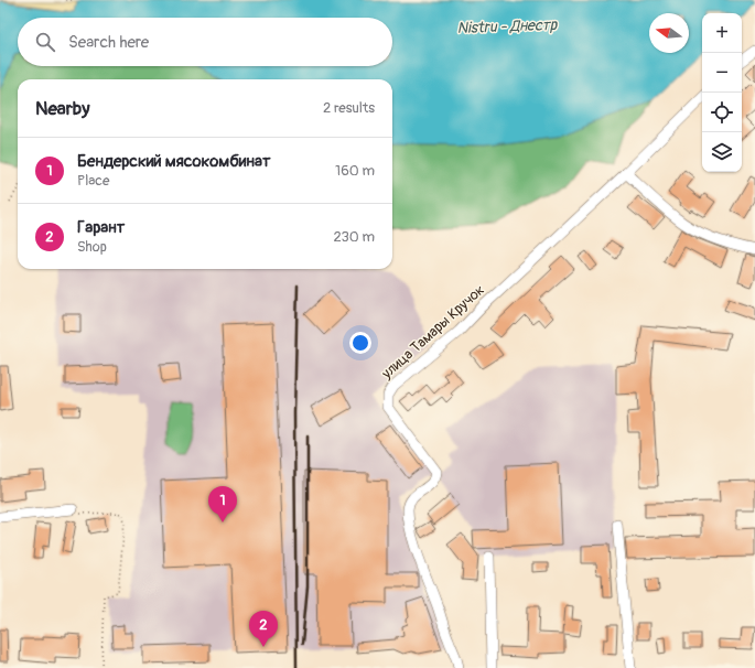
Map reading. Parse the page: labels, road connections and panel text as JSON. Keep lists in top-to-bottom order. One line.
{"streets":{"street":["улица Тамары Кручок"]},"water":["Nistru - Днестр"],"north":"left","page":{"map_buttons":["+","−"],"search":"Search here","heading":["Nearby","2 results"],"list":[{"mark":"1","name":"Бендерский мясокомбинат","note":"Place","value":"160 m"},{"mark":"2","name":"Гарант","note":"Shop","value":"230 m"}],"pins":["1","2"]}}
